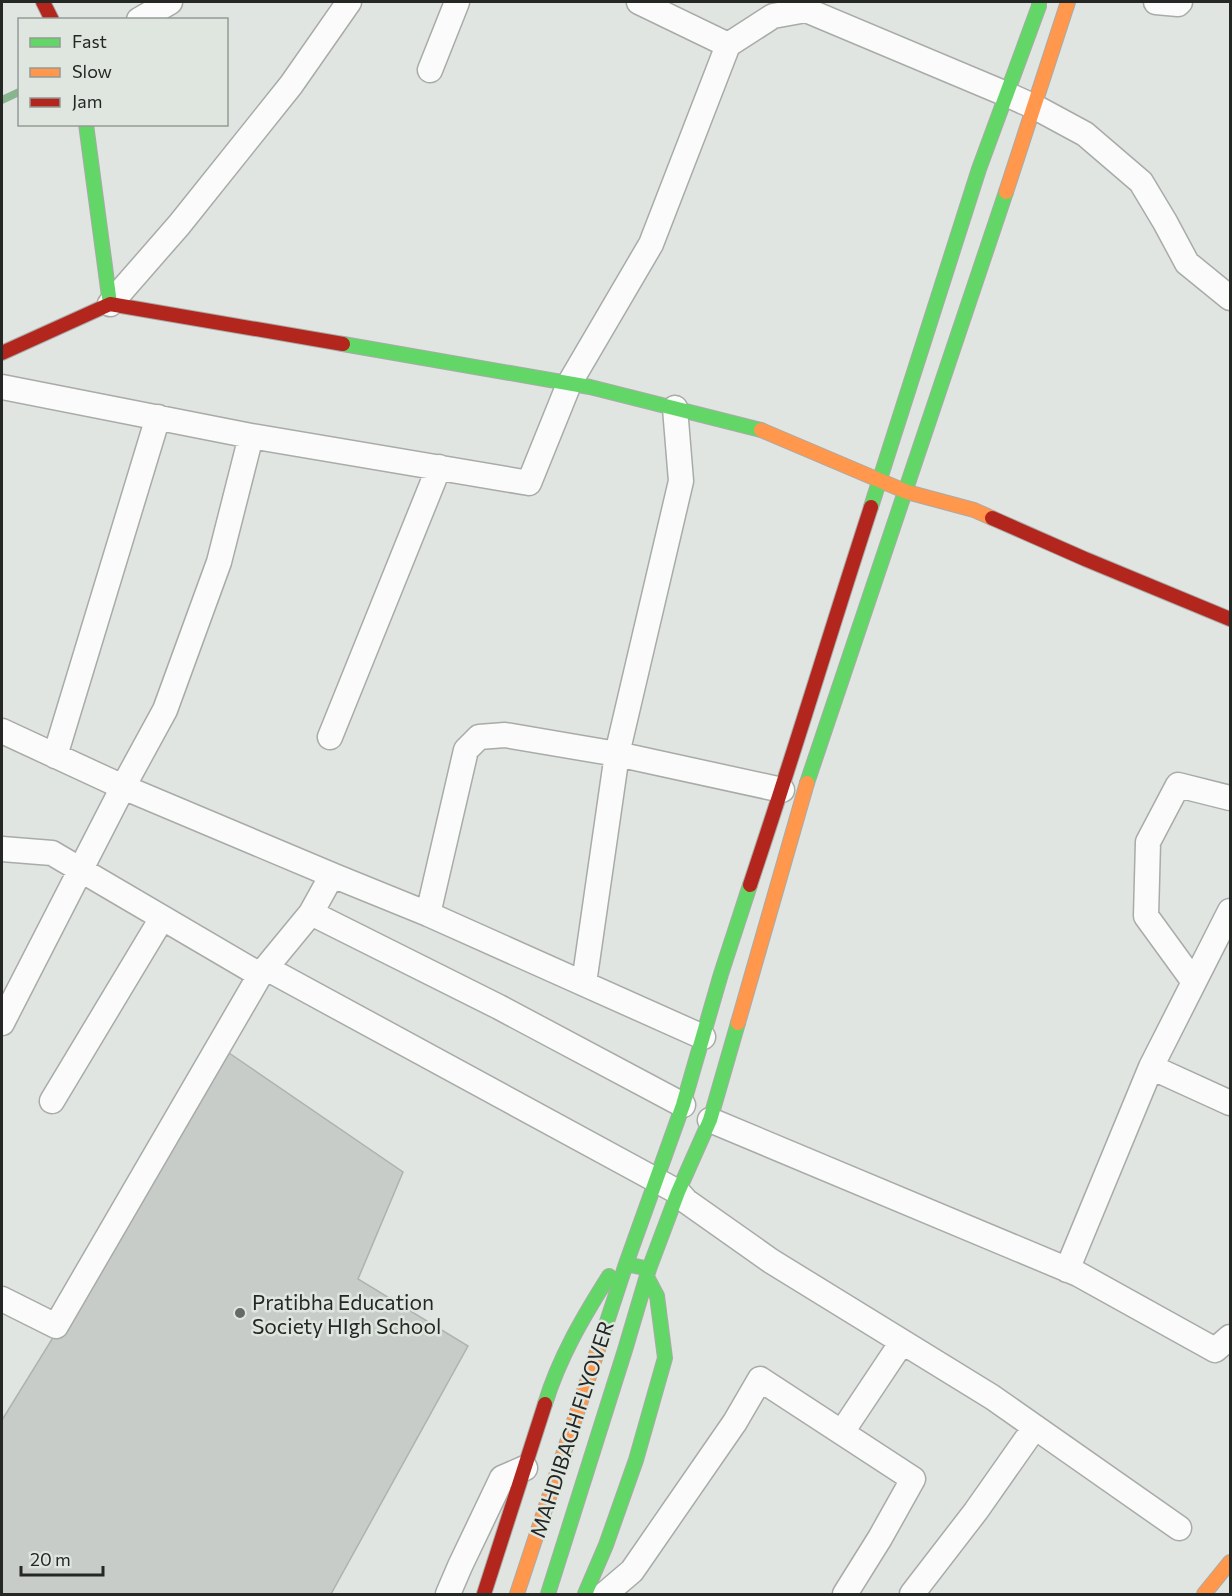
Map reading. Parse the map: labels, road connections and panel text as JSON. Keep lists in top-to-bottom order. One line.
{"streets":{"main road":["MAHDIBAGH FLYOVER"]},"places":["Pratibha Education Society HIgh School"],"legend":["Fast","Slow","Jam"],"scale_bar":"20 m"}
